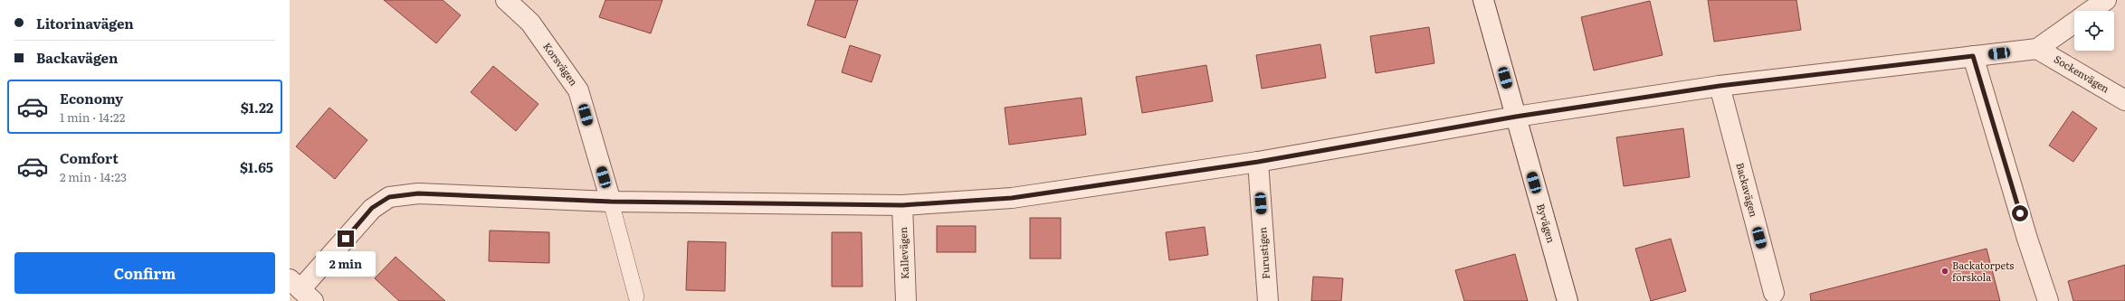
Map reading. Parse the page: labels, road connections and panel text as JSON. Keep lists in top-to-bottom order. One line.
{"streets":{"street":["Korsvägen","Sockenvägen","Backavägen","Byvägen","Kallevägen","Furustigen"]},"places":["Backatorpets förskola"],"page":{"banner":["Litorinavägen","Backavägen"],"list":[{"name":"Economy","note":"1 min · 14:22","value":"$1.22"},{"name":"Comfort","note":"2 min · 14:23","value":"$1.65"}],"buttons":"Confirm","bubble":"2 min"}}
